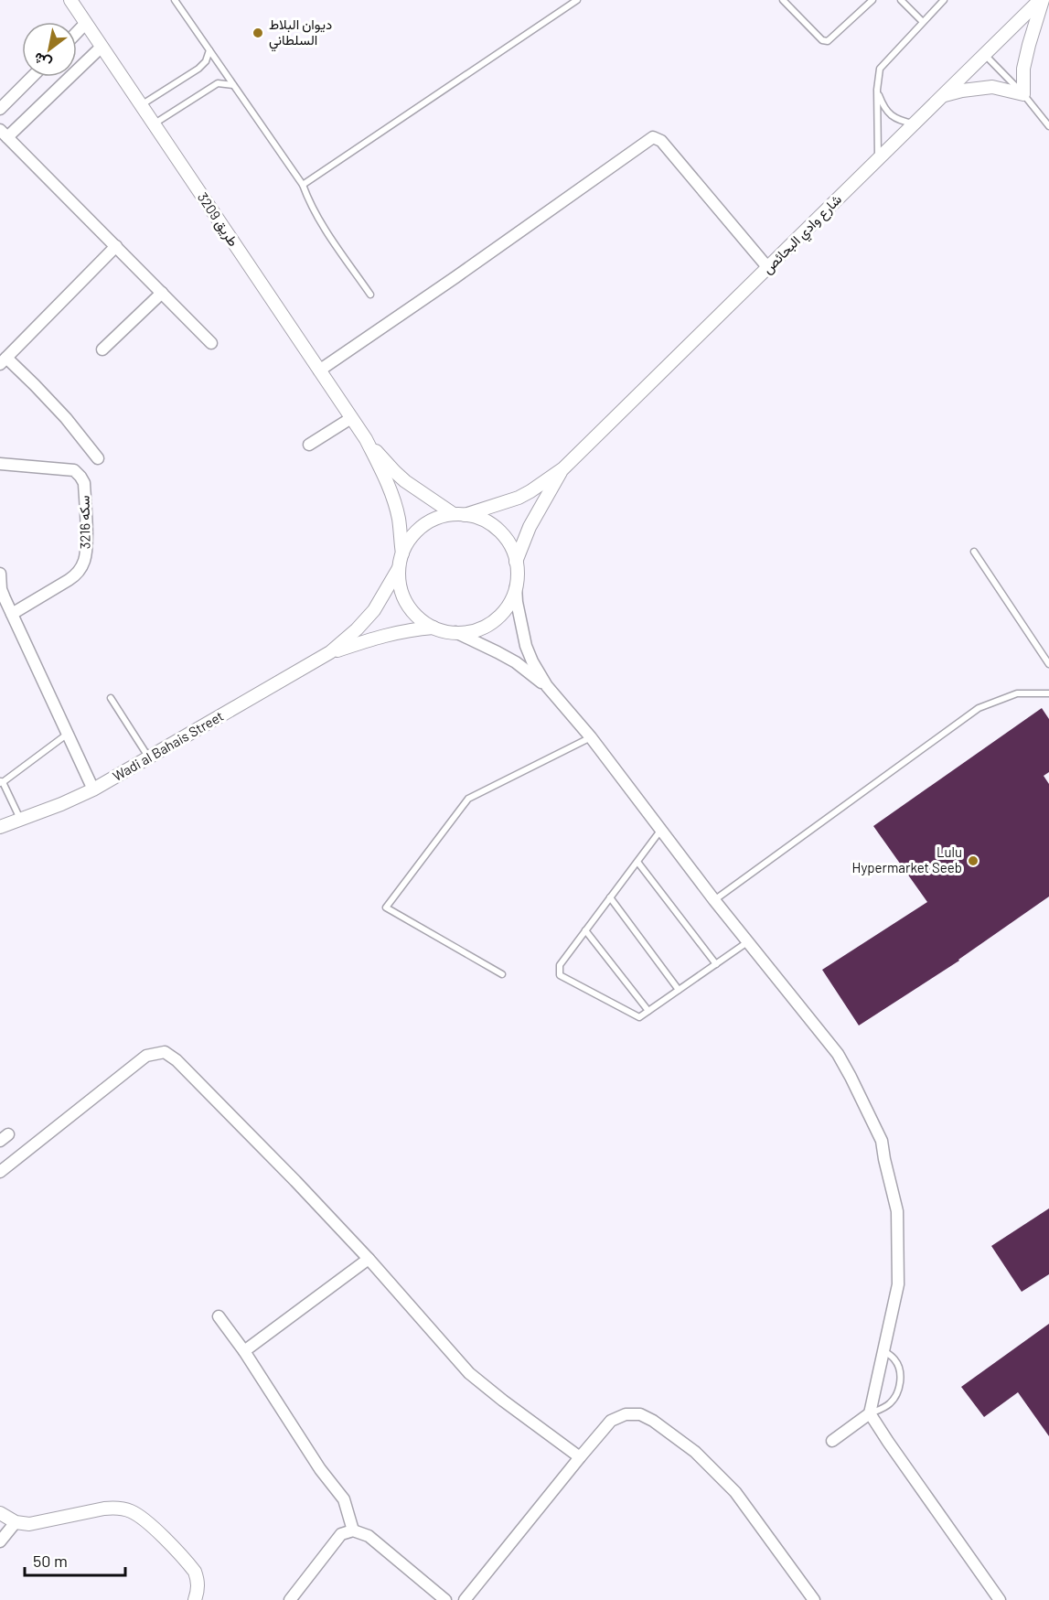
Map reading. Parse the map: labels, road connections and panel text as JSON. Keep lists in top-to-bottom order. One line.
{"streets":{"street":["طريق 3209","شارع وادي البحائص","سكه 3216","Wadi al Bahais Street"]},"places":["ديوان البلاط السلطاني","Lulu Hypermarket Seeb"],"scale_bar":"50 m","north":"bottom left"}
